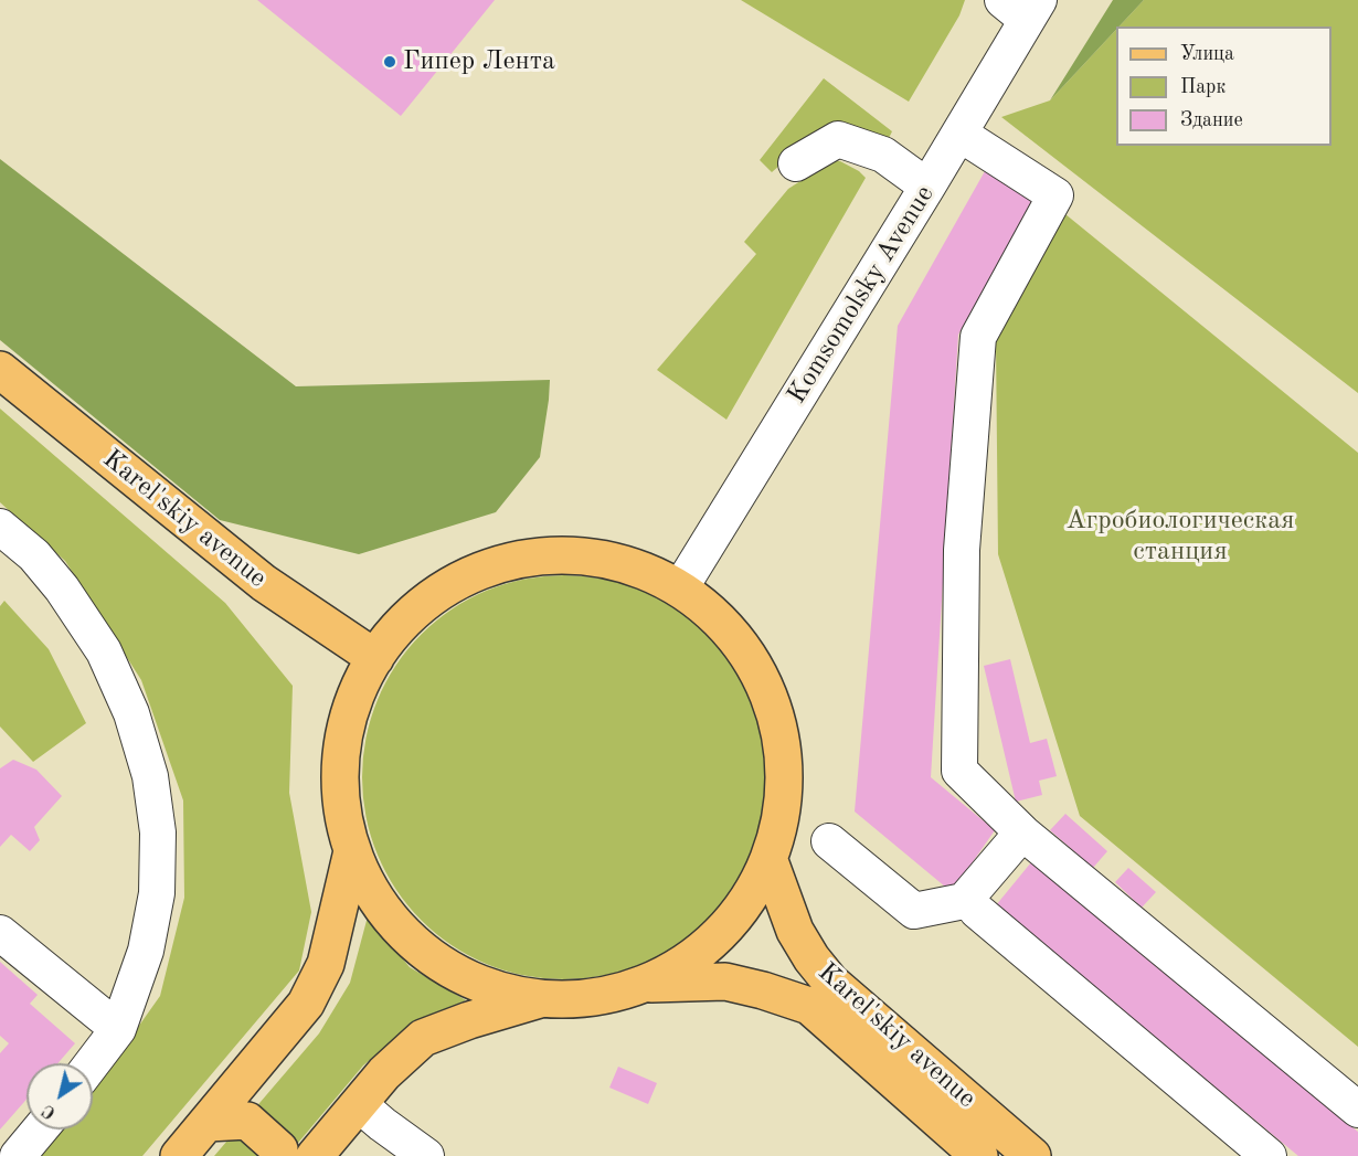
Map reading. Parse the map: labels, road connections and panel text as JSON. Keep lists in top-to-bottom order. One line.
{"streets":{"main road":["Karel'skiy avenue"],"street":["Komsomolsky Avenue"]},"parks":["Агробиологическая станция"],"places":["Гипер Лента"],"legend":["Улица","Парк","Здание"],"north":"bottom left"}
